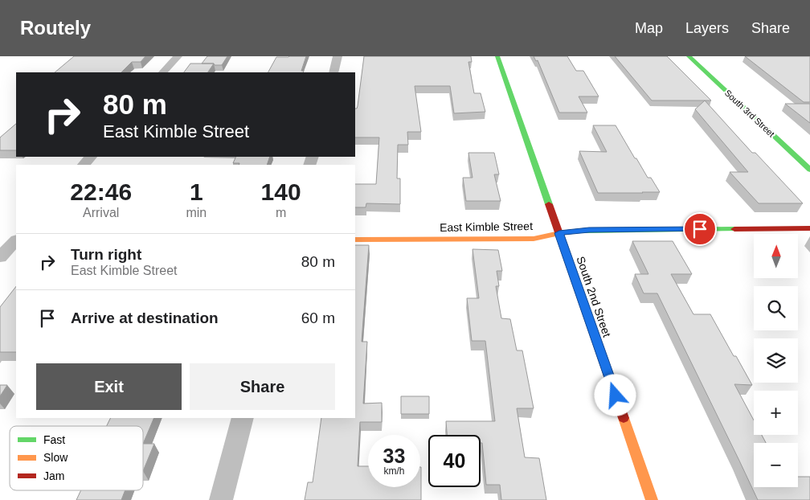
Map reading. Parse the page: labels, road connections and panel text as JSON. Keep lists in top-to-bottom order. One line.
{"streets":{"street":["South 3rd Street","East Kimble Street","South 2nd Street"]},"crossings":[["East Kimble Street","South 2nd Street"]],"legend":["Fast","Slow","Jam"],"north":"top","page":{"header":"Routely","nav":["Map","Layers","Share"],"turn":["80 m","East Kimble Street"],"eta":["22:46","Arrival","1","min","140","m"],"list":[{"name":"Turn right","note":"East Kimble Street","value":"80 m"},{"name":"Arrive at destination","value":"60 m"}],"map_buttons":["+","−"],"buttons":["Exit","Share"],"speed":"33 km/h","limit":"40"}}
